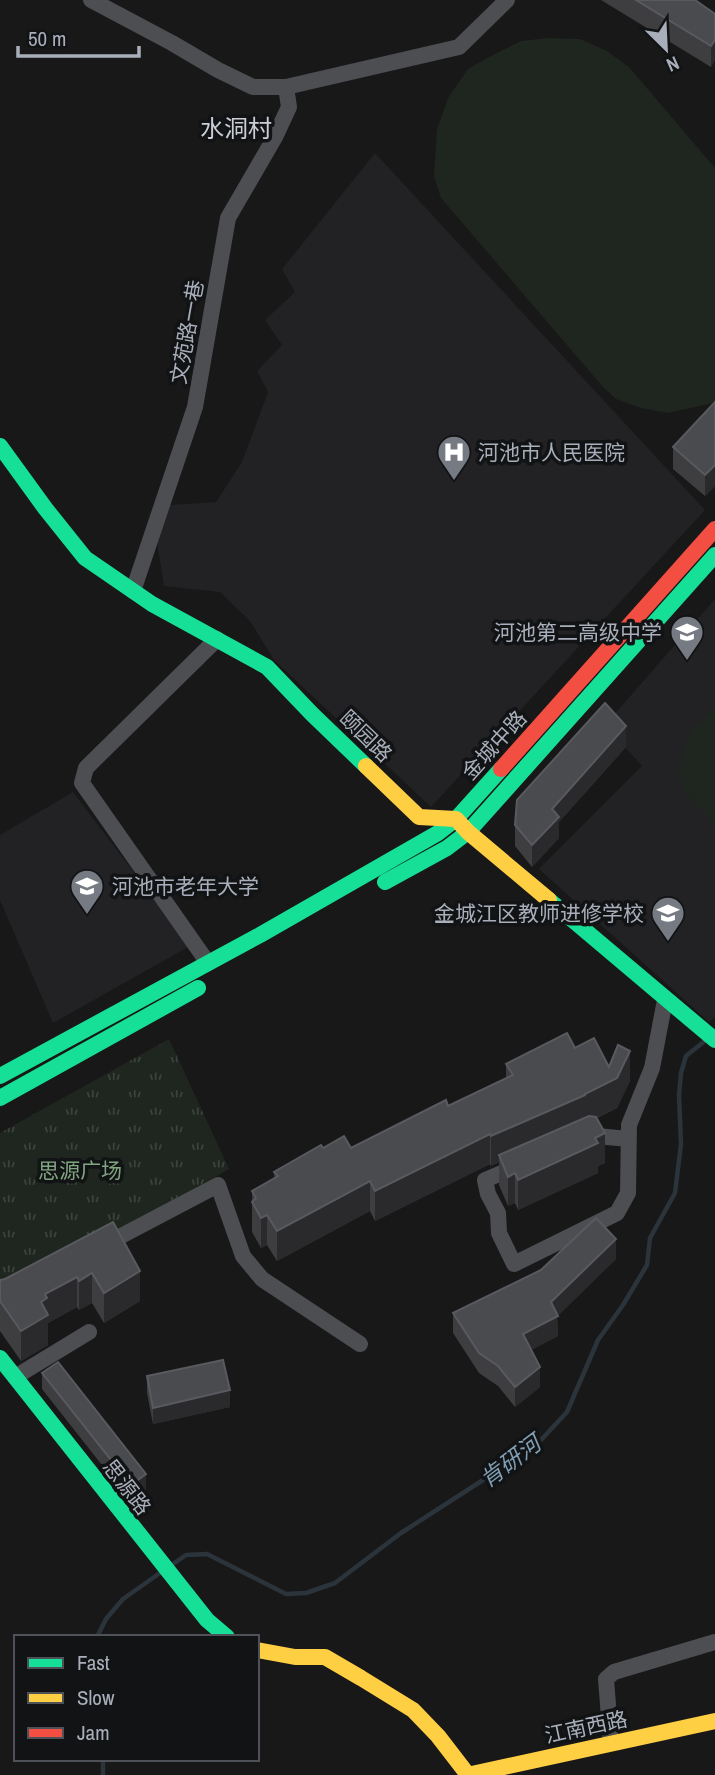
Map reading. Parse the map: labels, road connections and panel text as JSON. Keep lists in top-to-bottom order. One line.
{"streets":{"street":["文苑路一巷","颐园路","金城中路","思源路","江南西路"]},"crossings":[["文苑路一巷","颐园路"],["颐园路","金城中路"]],"districts":["水洞村"],"water":["肯研河"],"parks":["思源广场"],"places":{"hospital":["河池市人民医院"],"school or university":["河池第二高级中学","河池市老年大学","金城江区教师进修学校"]},"legend":["Fast","Slow","Jam"],"scale_bar":"50 m","north":"bottom right"}
